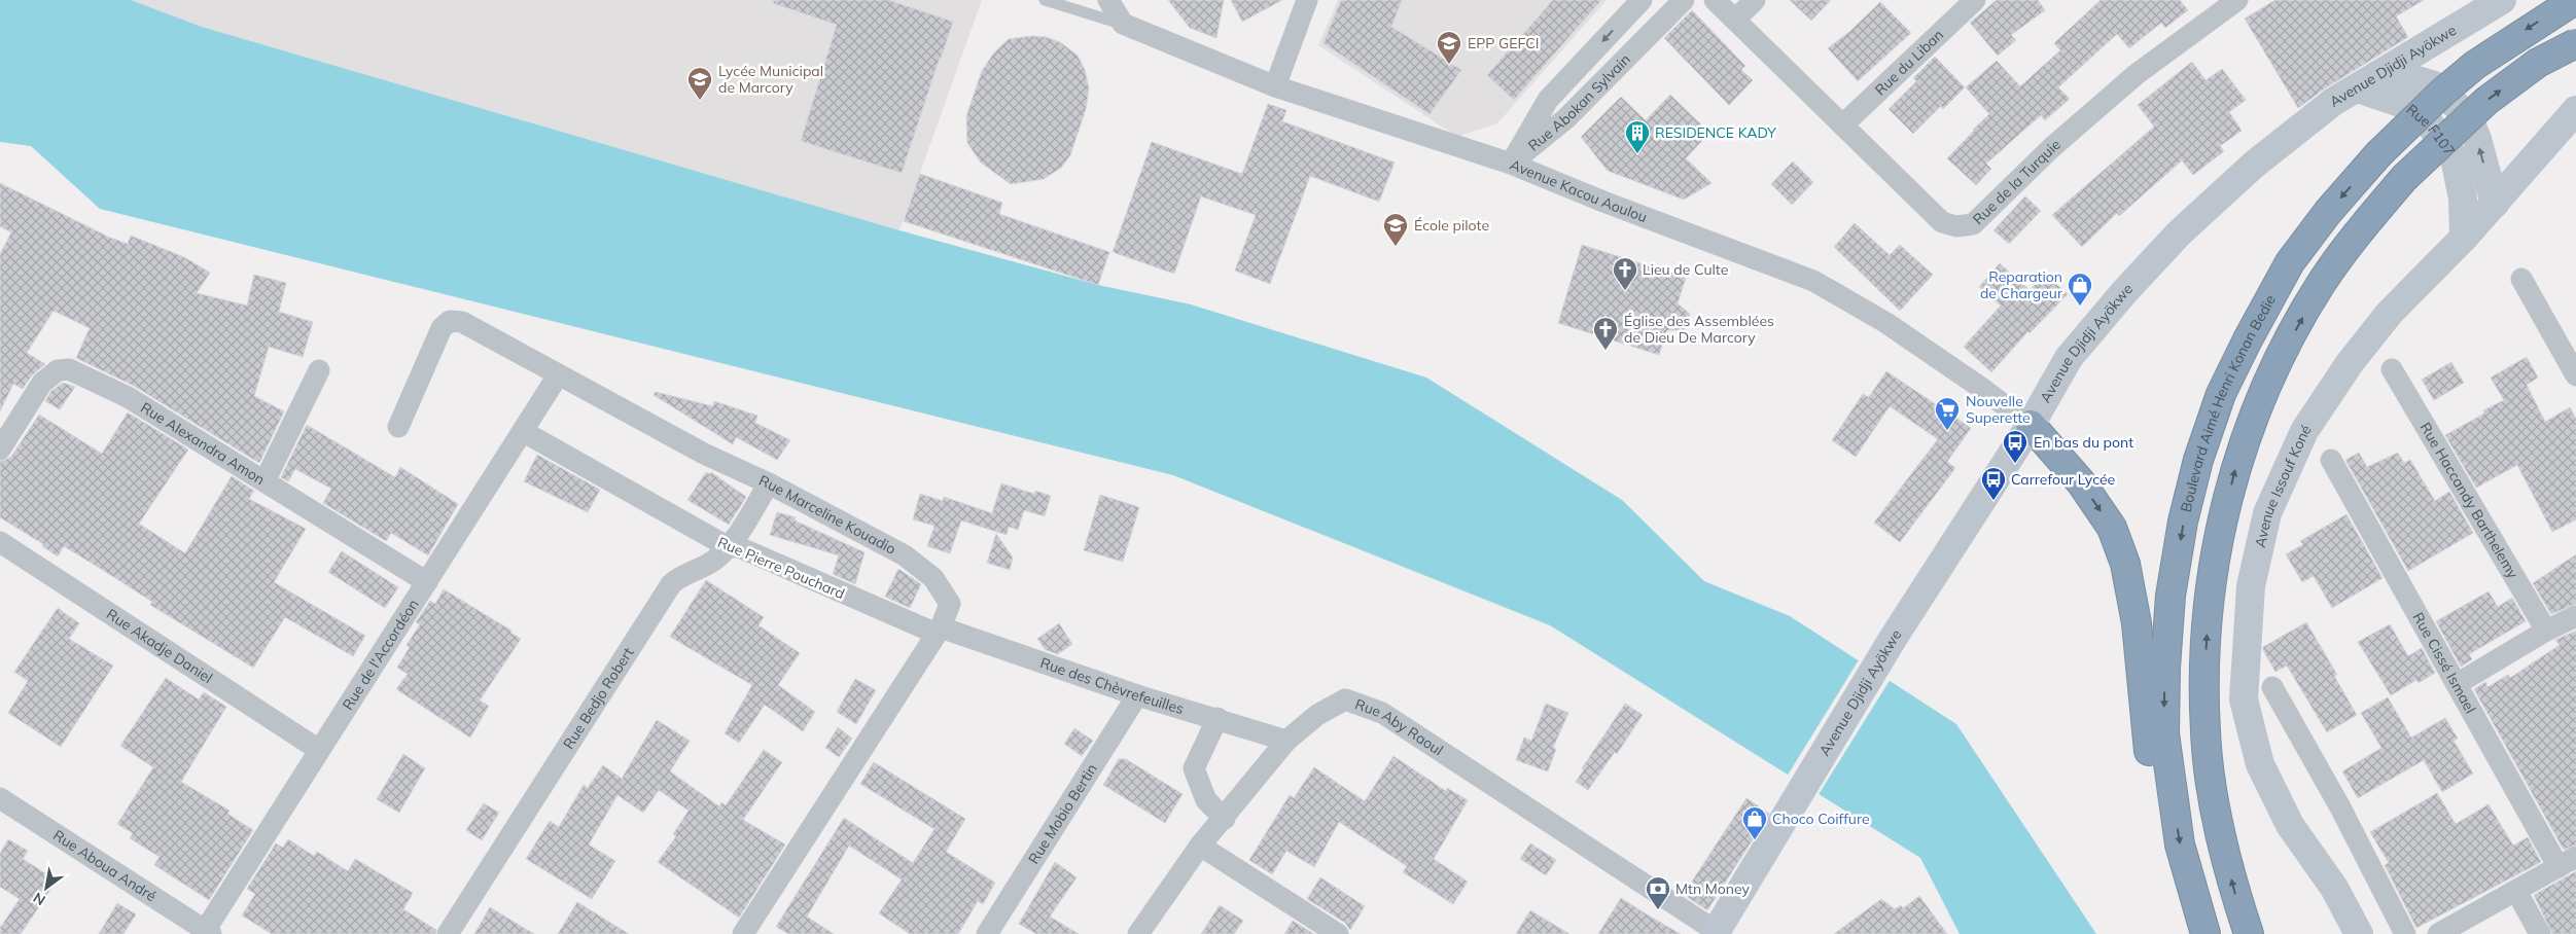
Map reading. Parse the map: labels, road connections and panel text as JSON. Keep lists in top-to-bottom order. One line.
{"streets":{"highway":["Boulevard Aimé Henri Konan Bedie"],"street":["Rue du Liban","Avenue Djidji Ayökwe","Rue Abokan Sylvain","Rue F107","Rue de la Turquie","Avenue Kacou Aoulou","Rue Alexandra Amon","Avenue Issouf Koné","Rue Haccandy Barthelemy","Rue Marceline Kouadio","Rue Pierre Pouchard","Rue Akadje Daniel","Rue de l'Accordéon","Rue Cissé Ismael","Rue des Chèvrefeuilles","Rue Bedjo Robert","Rue Aby Raoul","Rue Mobio Bertin","Rue Aboua André"]},"crossings":[["Rue du Liban","Rue de la Turquie"],["Avenue Djidji Ayökwe","Rue F107"],["Avenue Djidji Ayökwe","Avenue Kacou Aoulou"],["Avenue Djidji Ayökwe","Rue Aby Raoul"],["Rue Abokan Sylvain","Avenue Kacou Aoulou"],["Rue F107","Avenue Issouf Koné"],["Rue Alexandra Amon","Rue de l'Accordéon"],["Rue Marceline Kouadio","Rue Pierre Pouchard"],["Rue Marceline Kouadio","Rue de l'Accordéon"],["Rue Marceline Kouadio","Rue des Chèvrefeuilles"],["Rue Marceline Kouadio","Rue Bedjo Robert"],["Rue Pierre Pouchard","Rue de l'Accordéon"],["Rue Pierre Pouchard","Rue des Chèvrefeuilles"],["Rue Pierre Pouchard","Rue Bedjo Robert"],["Rue Akadje Daniel","Rue de l'Accordéon"],["Rue de l'Accordéon","Rue Aboua André"],["Rue des Chèvrefeuilles","Rue Aby Raoul"],["Rue des Chèvrefeuilles","Rue Mobio Bertin"]],"places":{"school or university":["EPP GEFCI","Lycée Municipal de Marcory","École pilote"],"building":["RESIDENCE KADY"],"church":["Lieu de Culte","Église des Assemblées de Dieu De Marcory"],"shop":["Reparation de Chargeur","Choco Coiffure"],"supermarket":["Nouvelle Superette"],"bus stop":["En bas du pont","Carrefour Lycée"],"bank":["Mtn Money"]},"north":"bottom left"}
